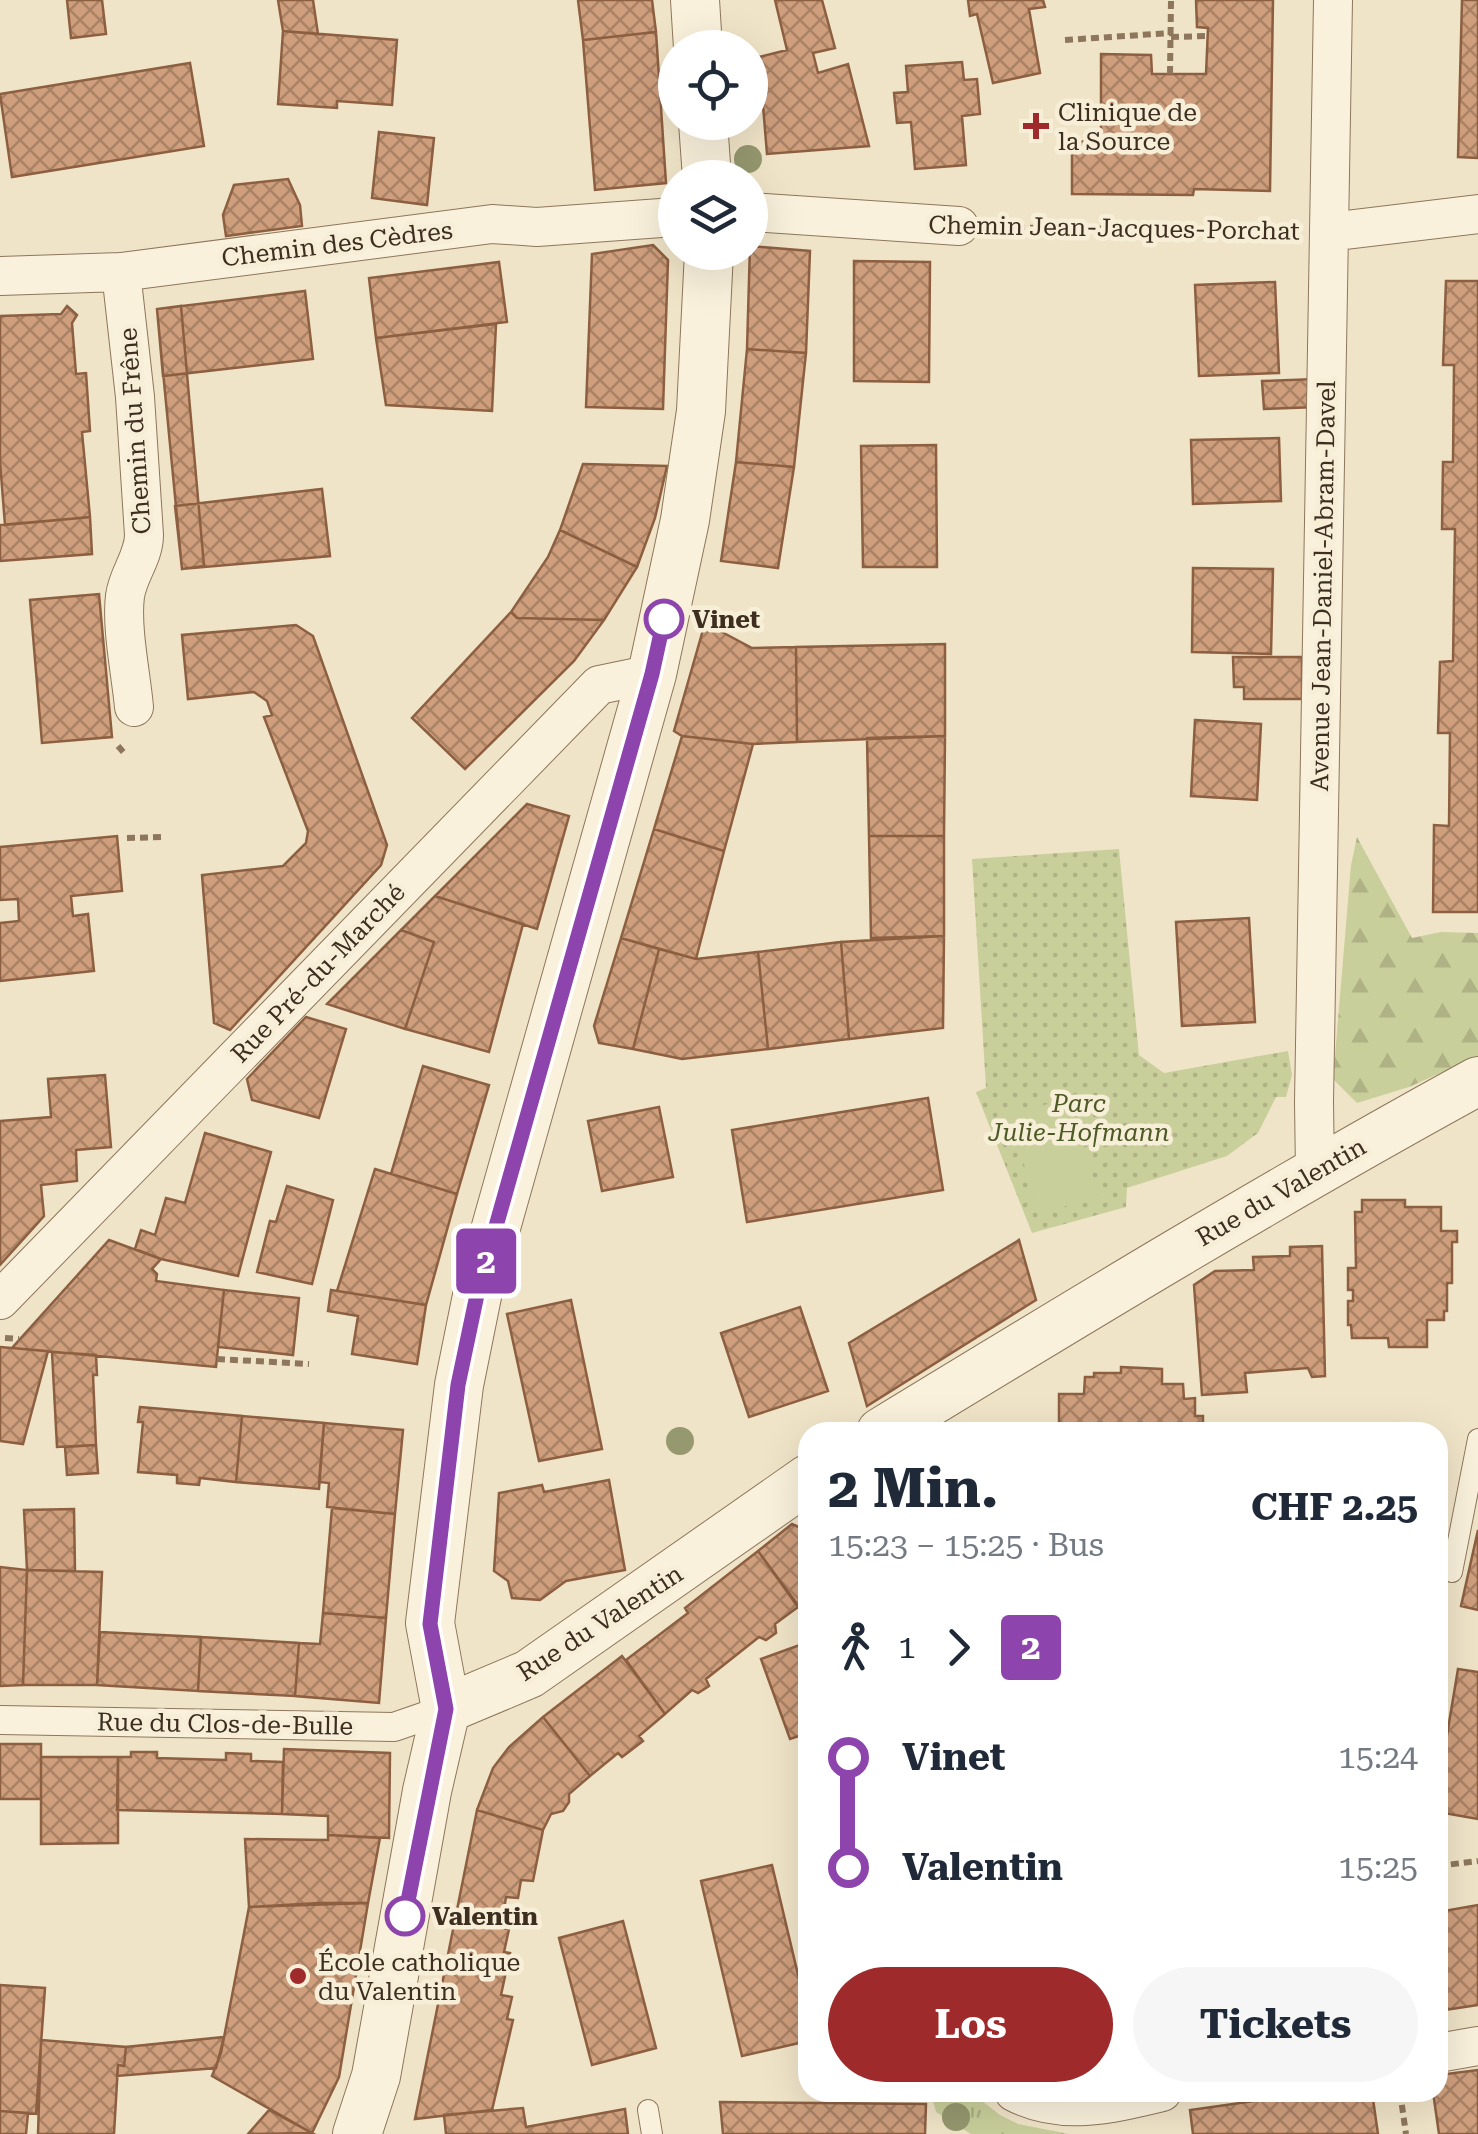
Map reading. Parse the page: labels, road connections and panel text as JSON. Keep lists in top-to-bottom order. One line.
{"streets":{"street":["Chemin Jean-Jacques-Porchat","Chemin des Cèdres","Chemin du Frêne","Avenue Jean-Daniel-Abram-Davel","Rue Pré-du-Marché","Rue du Valentin","Rue du Clos-de-Bulle"]},"crossings":[["Chemin Jean-Jacques-Porchat","Avenue Jean-Daniel-Abram-Davel"],["Chemin des Cèdres","Chemin du Frêne"],["Avenue Jean-Daniel-Abram-Davel","Rue du Valentin"],["Rue du Valentin","Rue du Clos-de-Bulle"]],"parks":["Parc Julie-Hofmann"],"places":{"health":["Clinique de la Source"],"other":["Vinet","Valentin","École catholique du Valentin"]},"lines":["bus line 2"],"page":{"on_map":"2","heading":["2 Min.","15:23 – 15:25 · Bus","CHF 2.25"],"legs":["1","2"],"list":[{"name":"Vinet","value":"15:24"},{"name":"Valentin","value":"15:25"}],"buttons":["Los","Tickets"]}}
